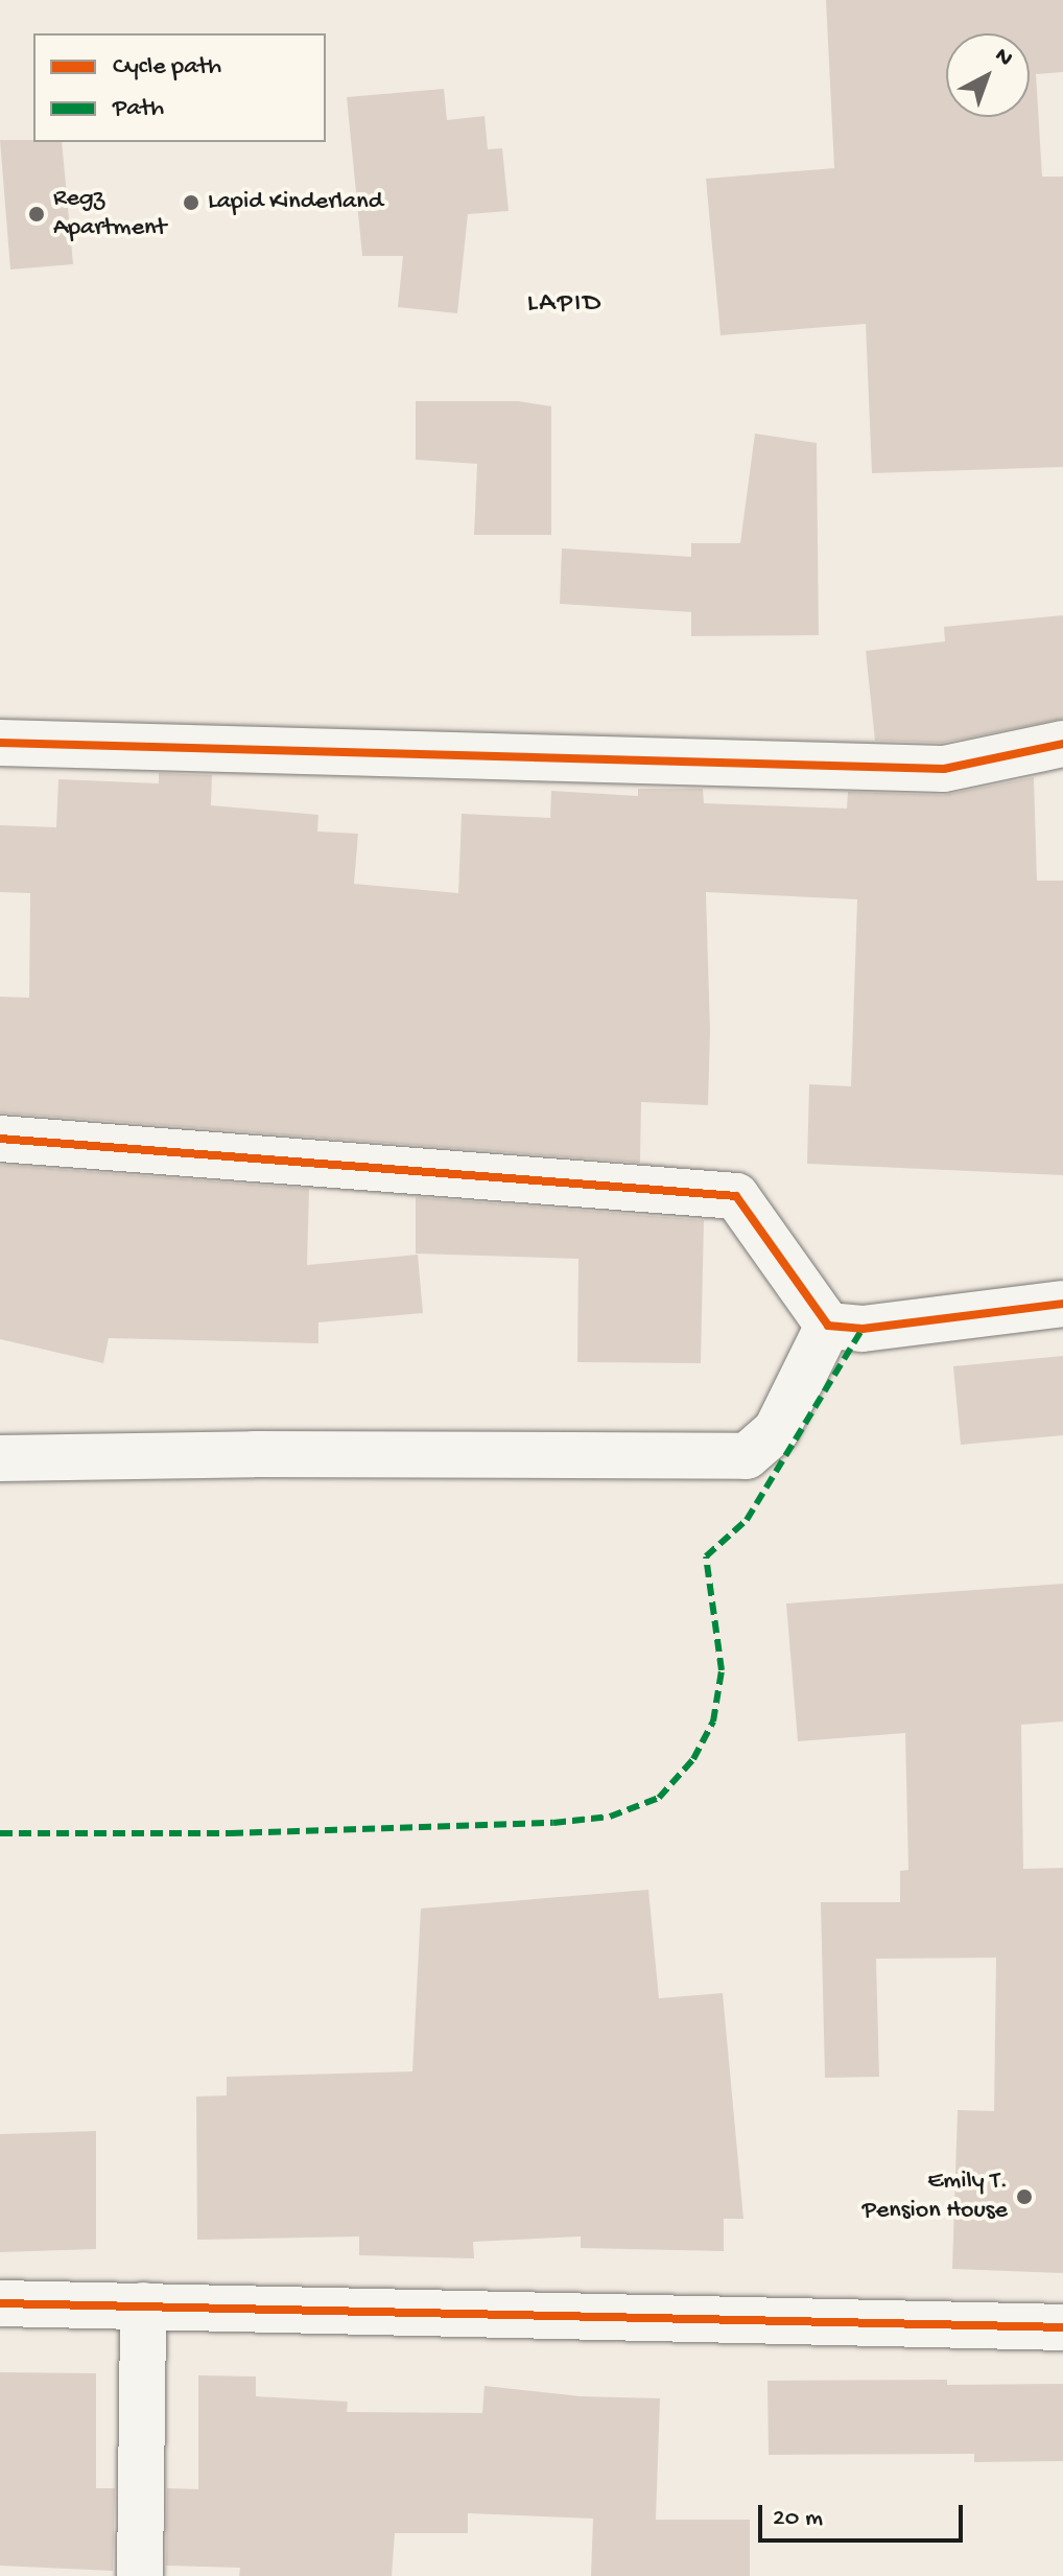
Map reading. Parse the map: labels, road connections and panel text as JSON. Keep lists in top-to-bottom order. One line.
{"districts":["LAPID"],"places":["Lapid Kinderland","Regz Apartment","Emily T. Pension House"],"legend":["Cycle path","Path"],"scale_bar":"20 m","north":"top right"}
